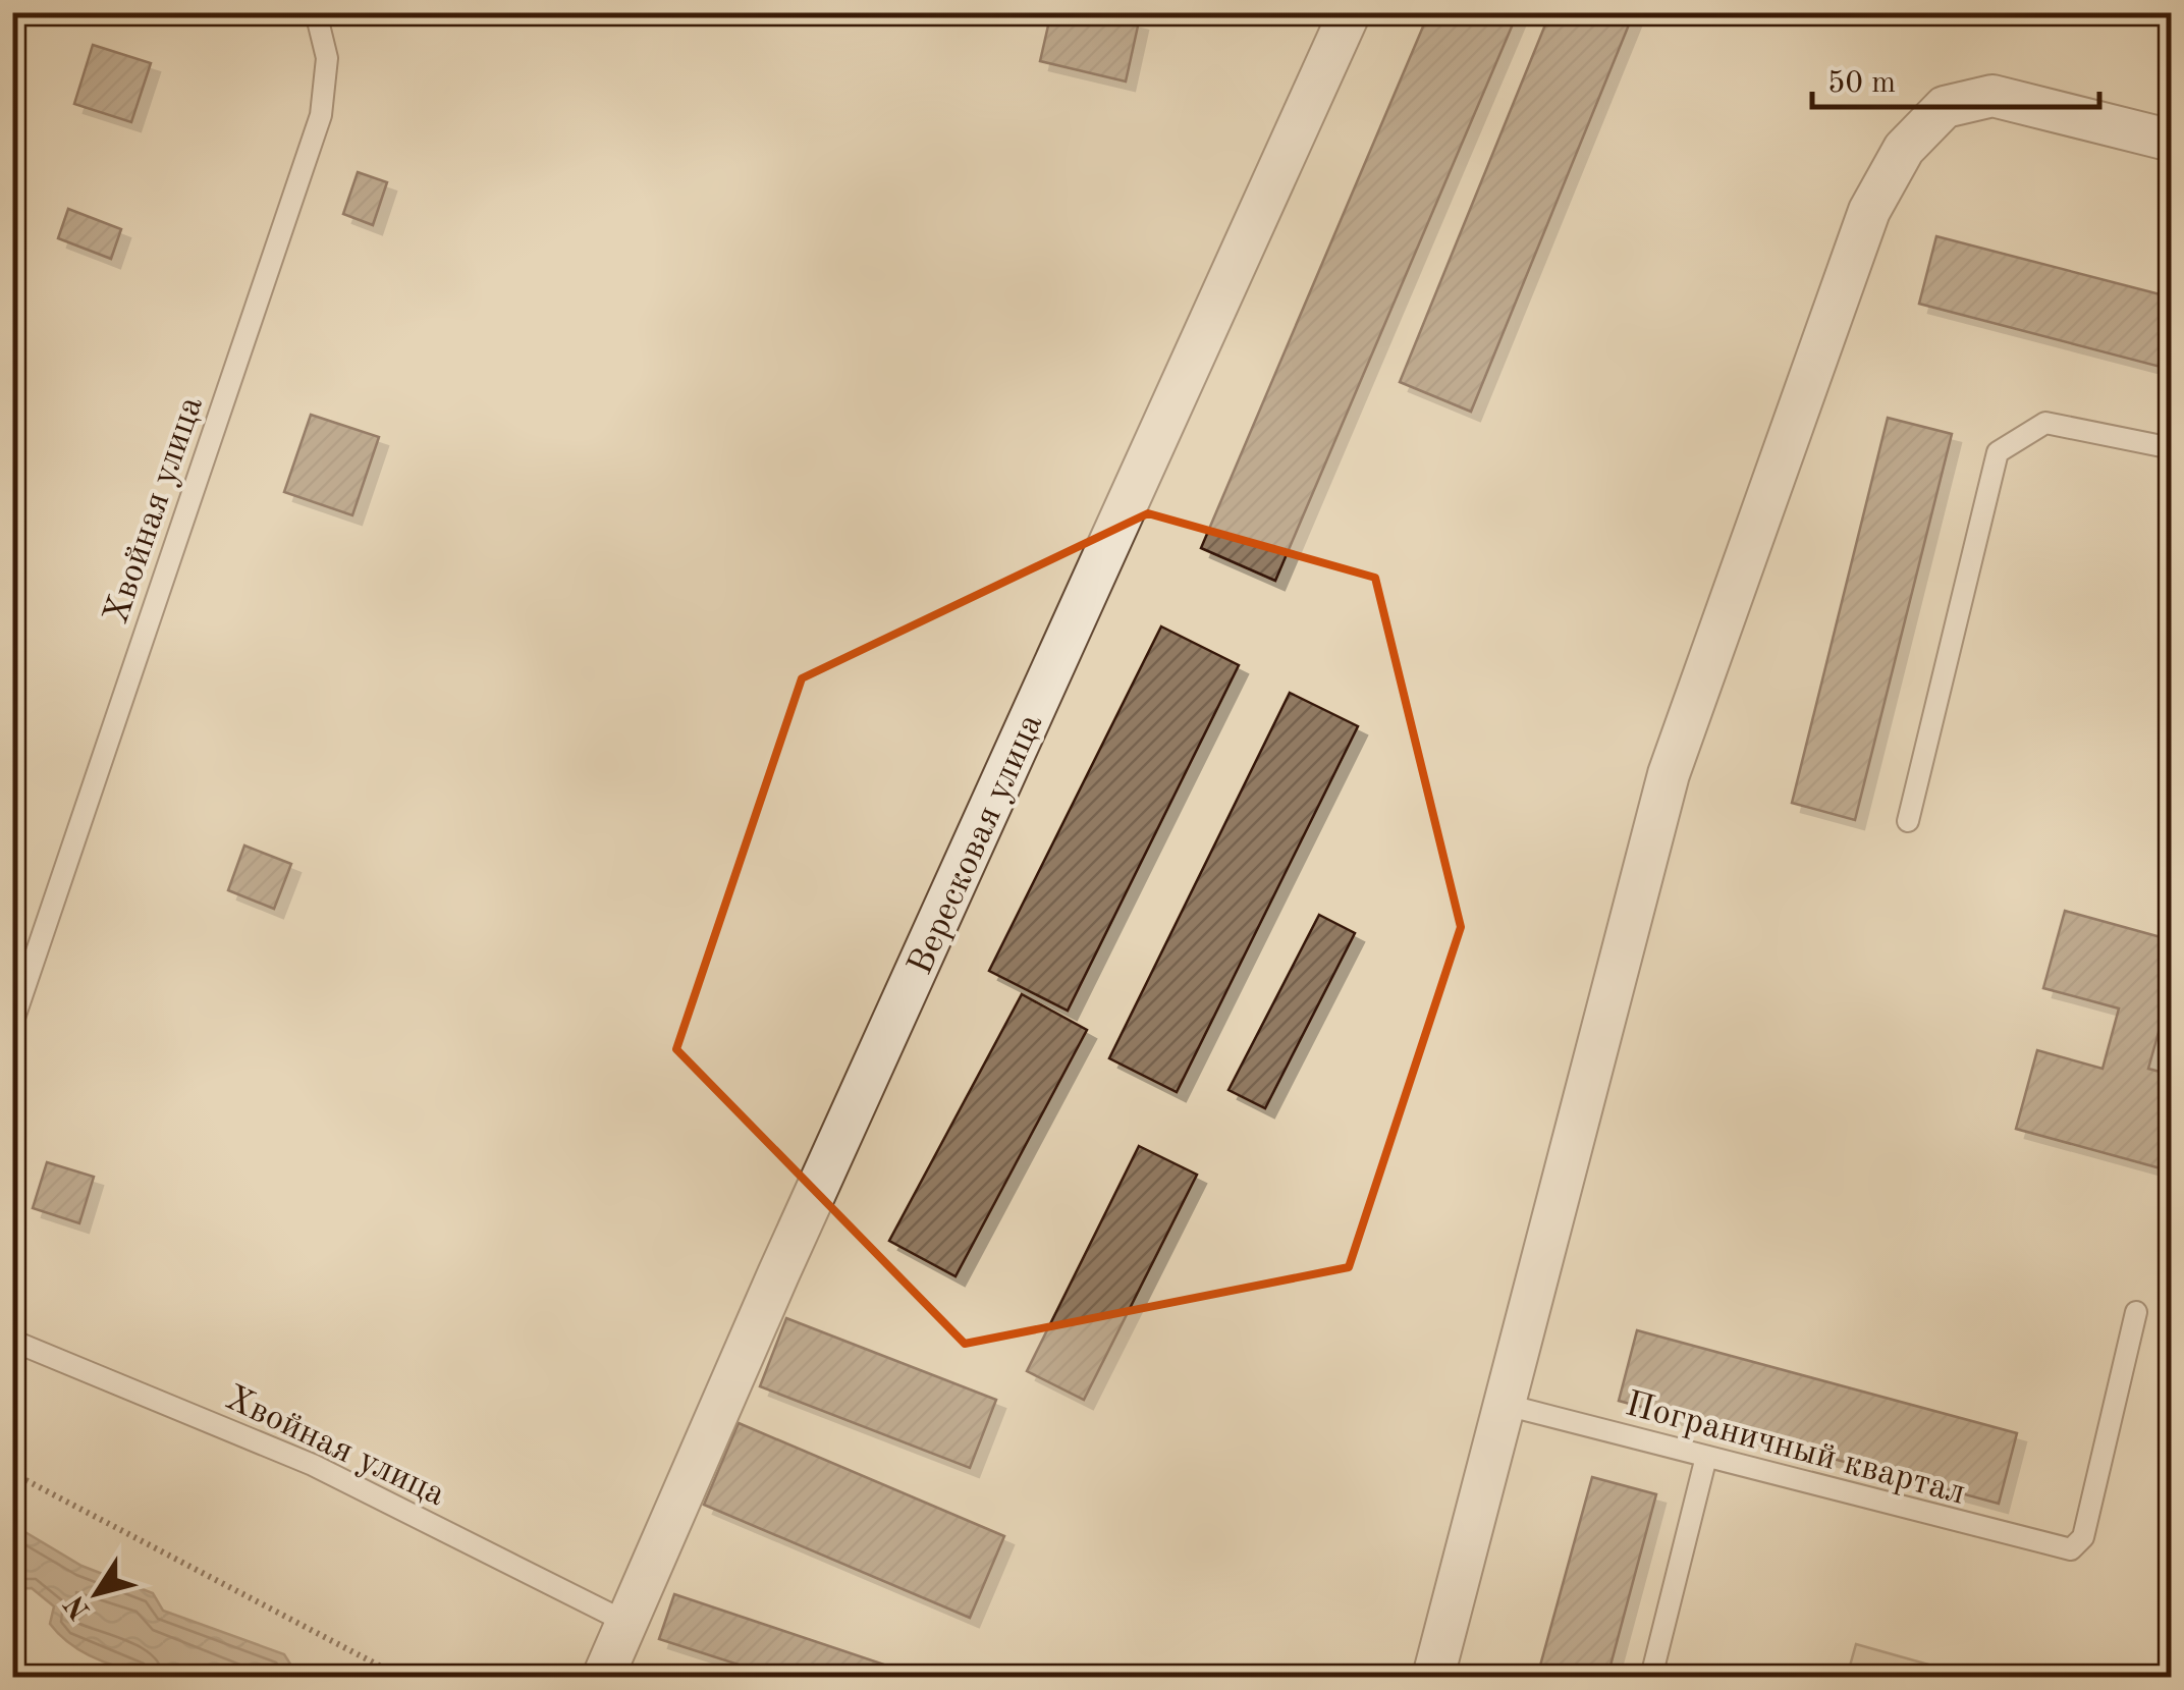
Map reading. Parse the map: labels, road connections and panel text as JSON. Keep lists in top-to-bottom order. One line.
{"streets":{"street":["Вересковая улица"],"lane":["Хвойная улица","Пограничный квартал"]},"crossings":[["Хвойная улица","Вересковая улица"]],"scale_bar":"50 m","north":"bottom left"}
